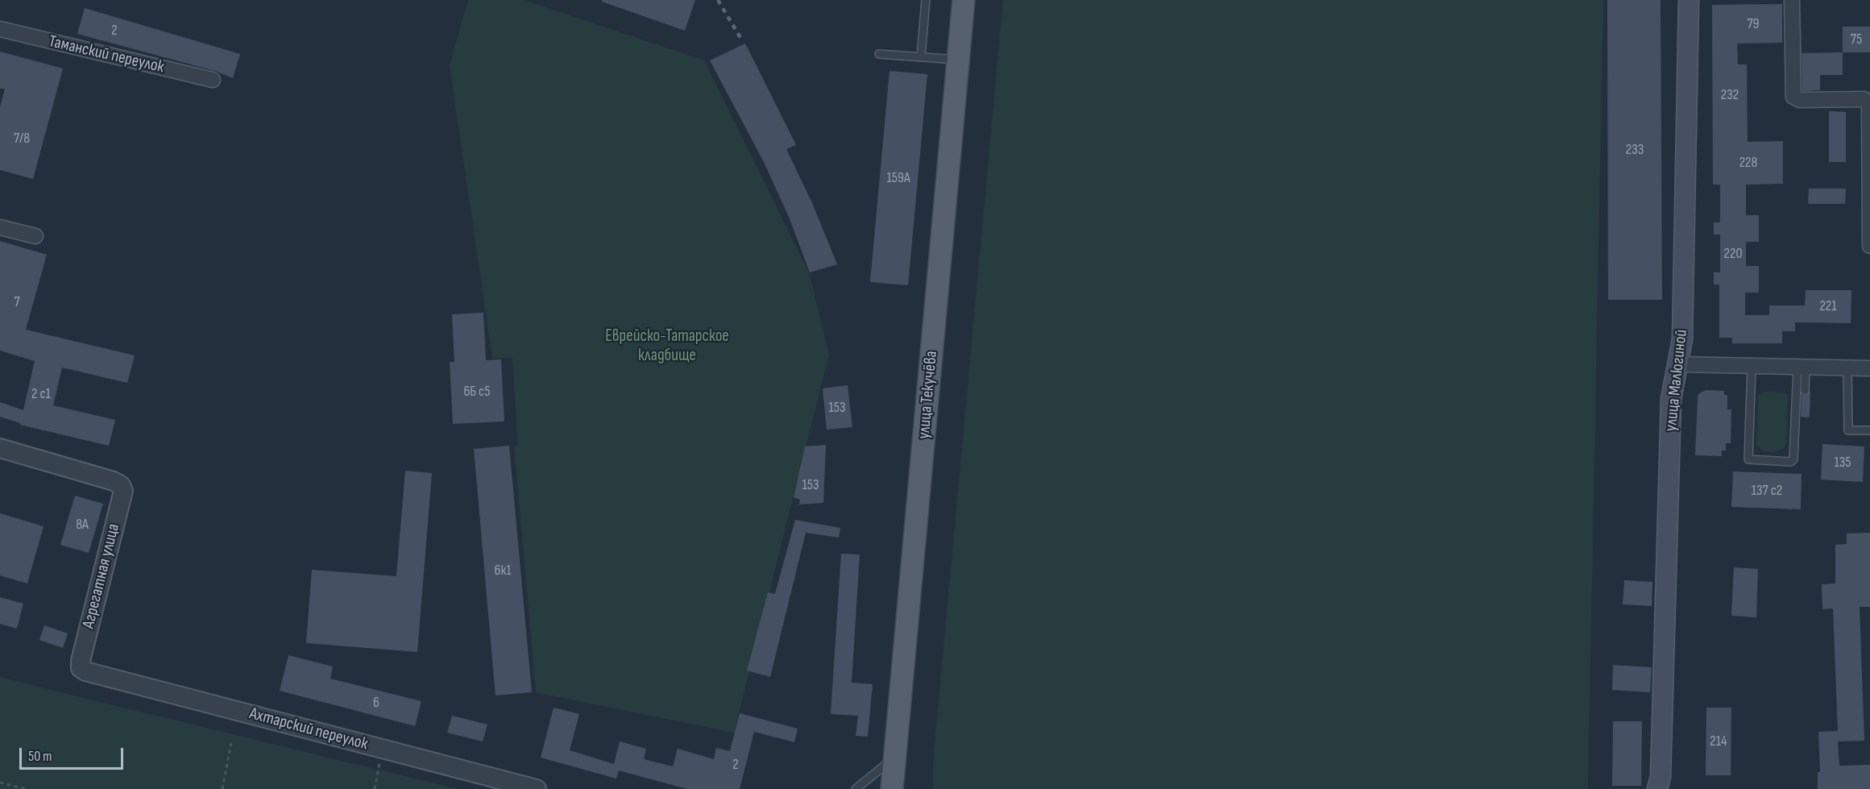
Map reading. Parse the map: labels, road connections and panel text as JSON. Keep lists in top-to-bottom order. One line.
{"streets":{"main road":["улица Малюгиной","улица Текучёва"],"street":["Таманский переулок","Агрегатная улица","Ахтарский переулок"]},"crossings":[["Агрегатная улица","Ахтарский переулок"]],"parks":["Еврейско-Татарское кладбище"],"house_numbers":["79","2","75","232","7/8","233","228","159А","220","7","221","6Б с5","2 с1","153","135","153","137 с2","8А","6к1","6","214","2"],"scale_bar":"50 m"}
